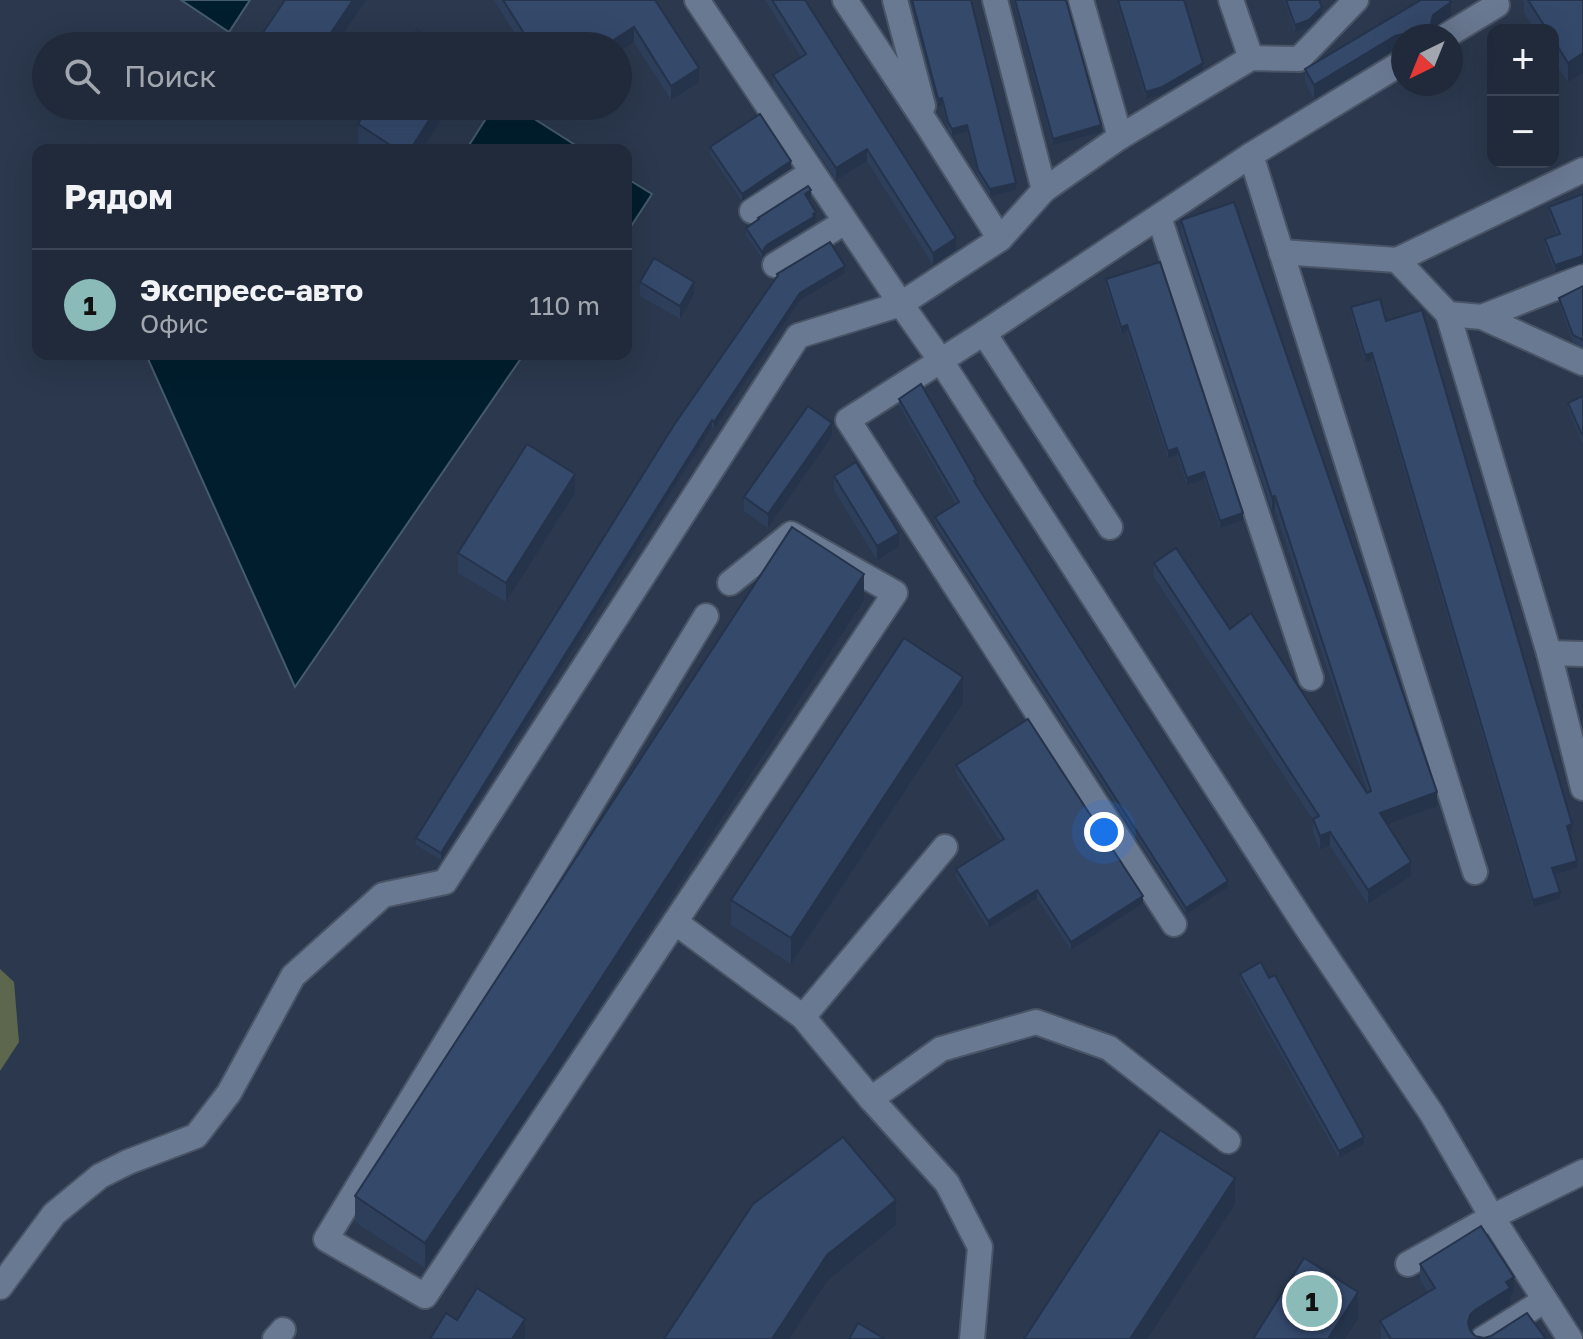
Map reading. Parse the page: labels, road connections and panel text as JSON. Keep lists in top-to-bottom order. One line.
{"north":"bottom left","page":{"map_buttons":["+","−"],"search":"Поиск","heading":"Рядом","list":[{"mark":"1","name":"Экспресс-авто","note":"Офис","value":"110 m"}],"pins":"1"}}
